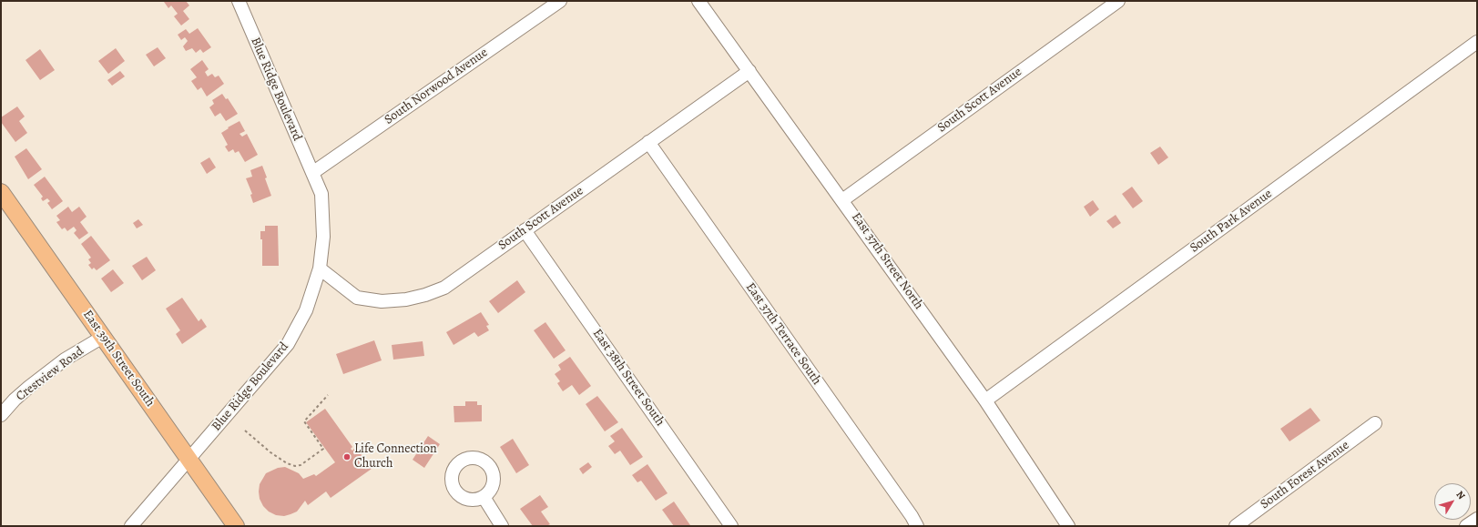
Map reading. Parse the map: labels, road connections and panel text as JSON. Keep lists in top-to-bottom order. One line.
{"streets":{"main road":["East 39th Street South"],"street":["South Norwood Avenue","Blue Ridge Boulevard","South Scott Avenue","South Park Avenue","East 37th Street North","East 37th Terrace South","Crestview Road","East 38th Street South","South Forest Avenue"]},"crossings":[["South Norwood Avenue","Blue Ridge Boulevard"],["Blue Ridge Boulevard","South Scott Avenue"],["Blue Ridge Boulevard","East 39th Street South"],["South Scott Avenue","East 37th Street North"],["South Scott Avenue","East 37th Terrace South"],["South Scott Avenue","East 38th Street South"],["South Park Avenue","East 37th Street North"],["East 39th Street South","Crestview Road"]],"places":["Life Connection Church"],"north":"top right"}
